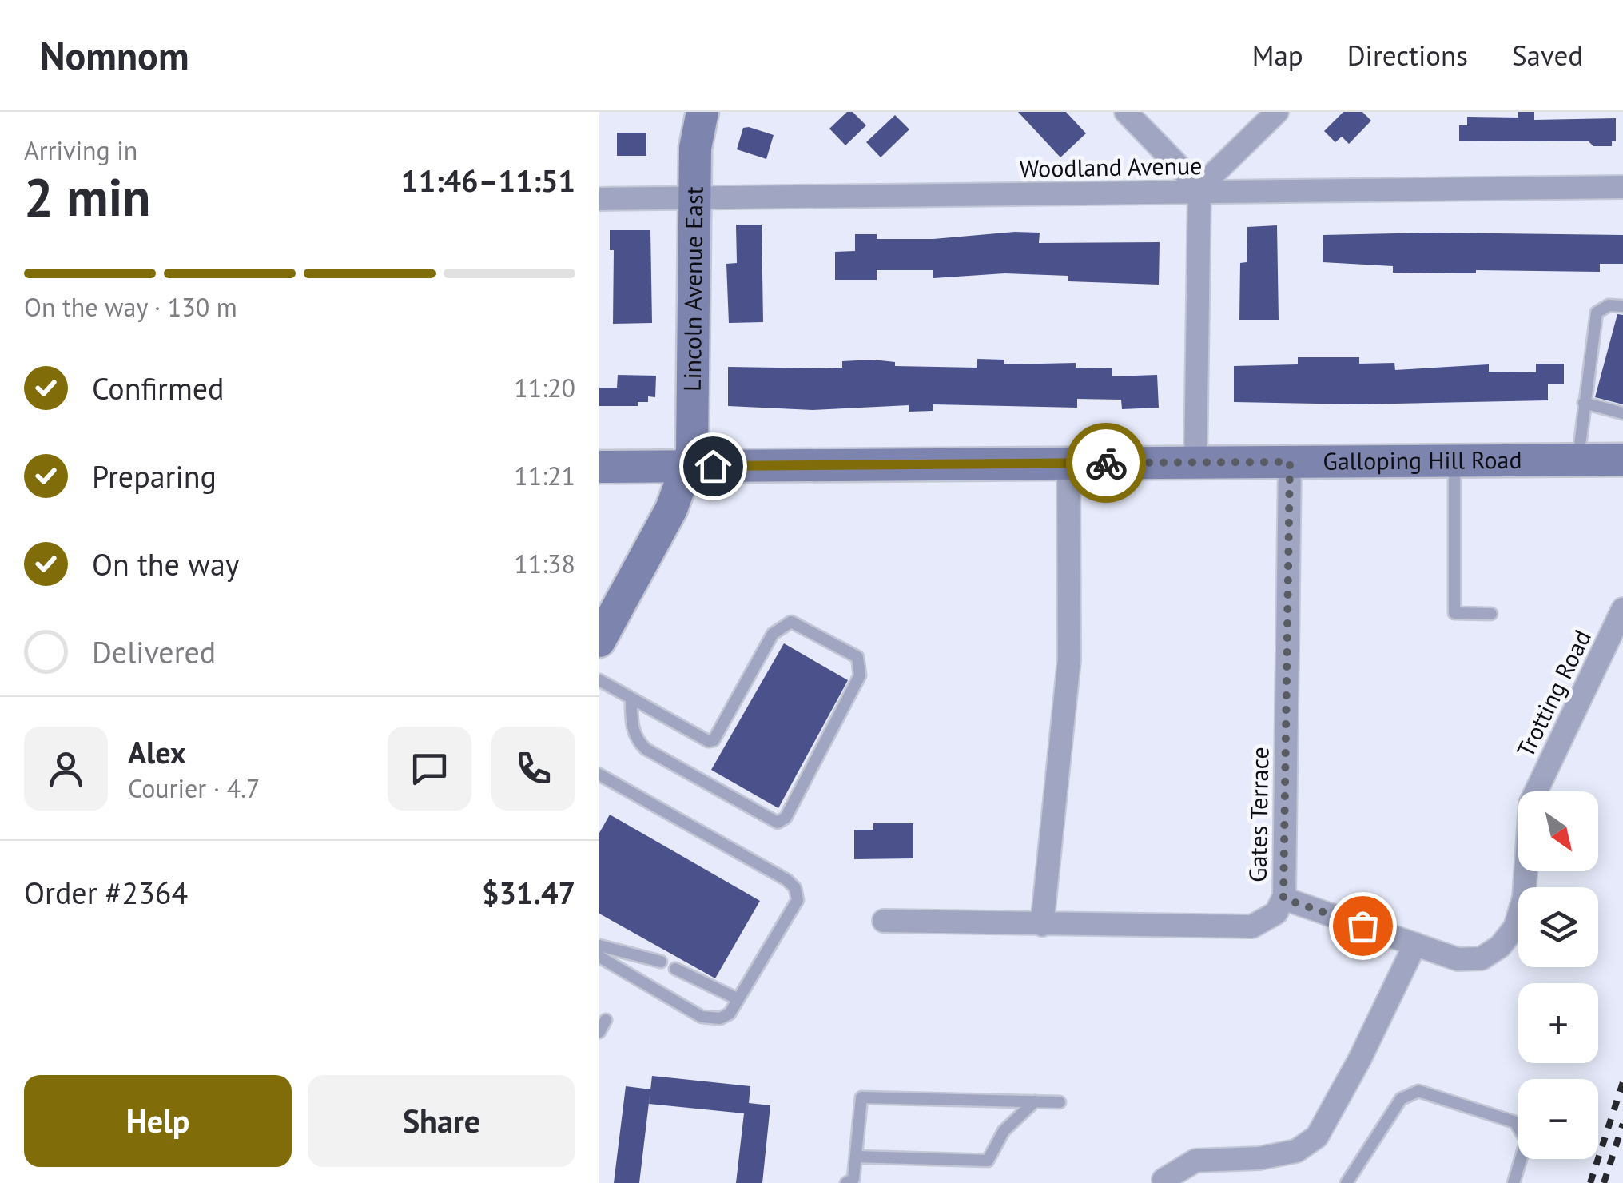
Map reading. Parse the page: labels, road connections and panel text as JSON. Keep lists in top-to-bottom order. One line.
{"streets":{"main road":["Lincoln Avenue East","Galloping Hill Road"],"street":["Woodland Avenue","Trotting Road","Gates Terrace"]},"crossings":[["Woodland Avenue","Lincoln Avenue East"],["Lincoln Avenue East","Galloping Hill Road"],["Galloping Hill Road","Gates Terrace"],["Trotting Road","Gates Terrace"]],"north":"bottom right","page":{"header":"Nomnom","nav":["Map","Directions","Saved"],"heading":["2 min","Arriving in","11:46–11:51"],"panel":["Alex","Courier · 4.7","Order #2364","$31.47"],"bar":"On the way · 130 m","list":[["Confirmed","11:20"],["Preparing","11:21"],["On the way","11:38"],"Delivered"],"map_buttons":["+","−"],"buttons":["Help","Share"]}}
